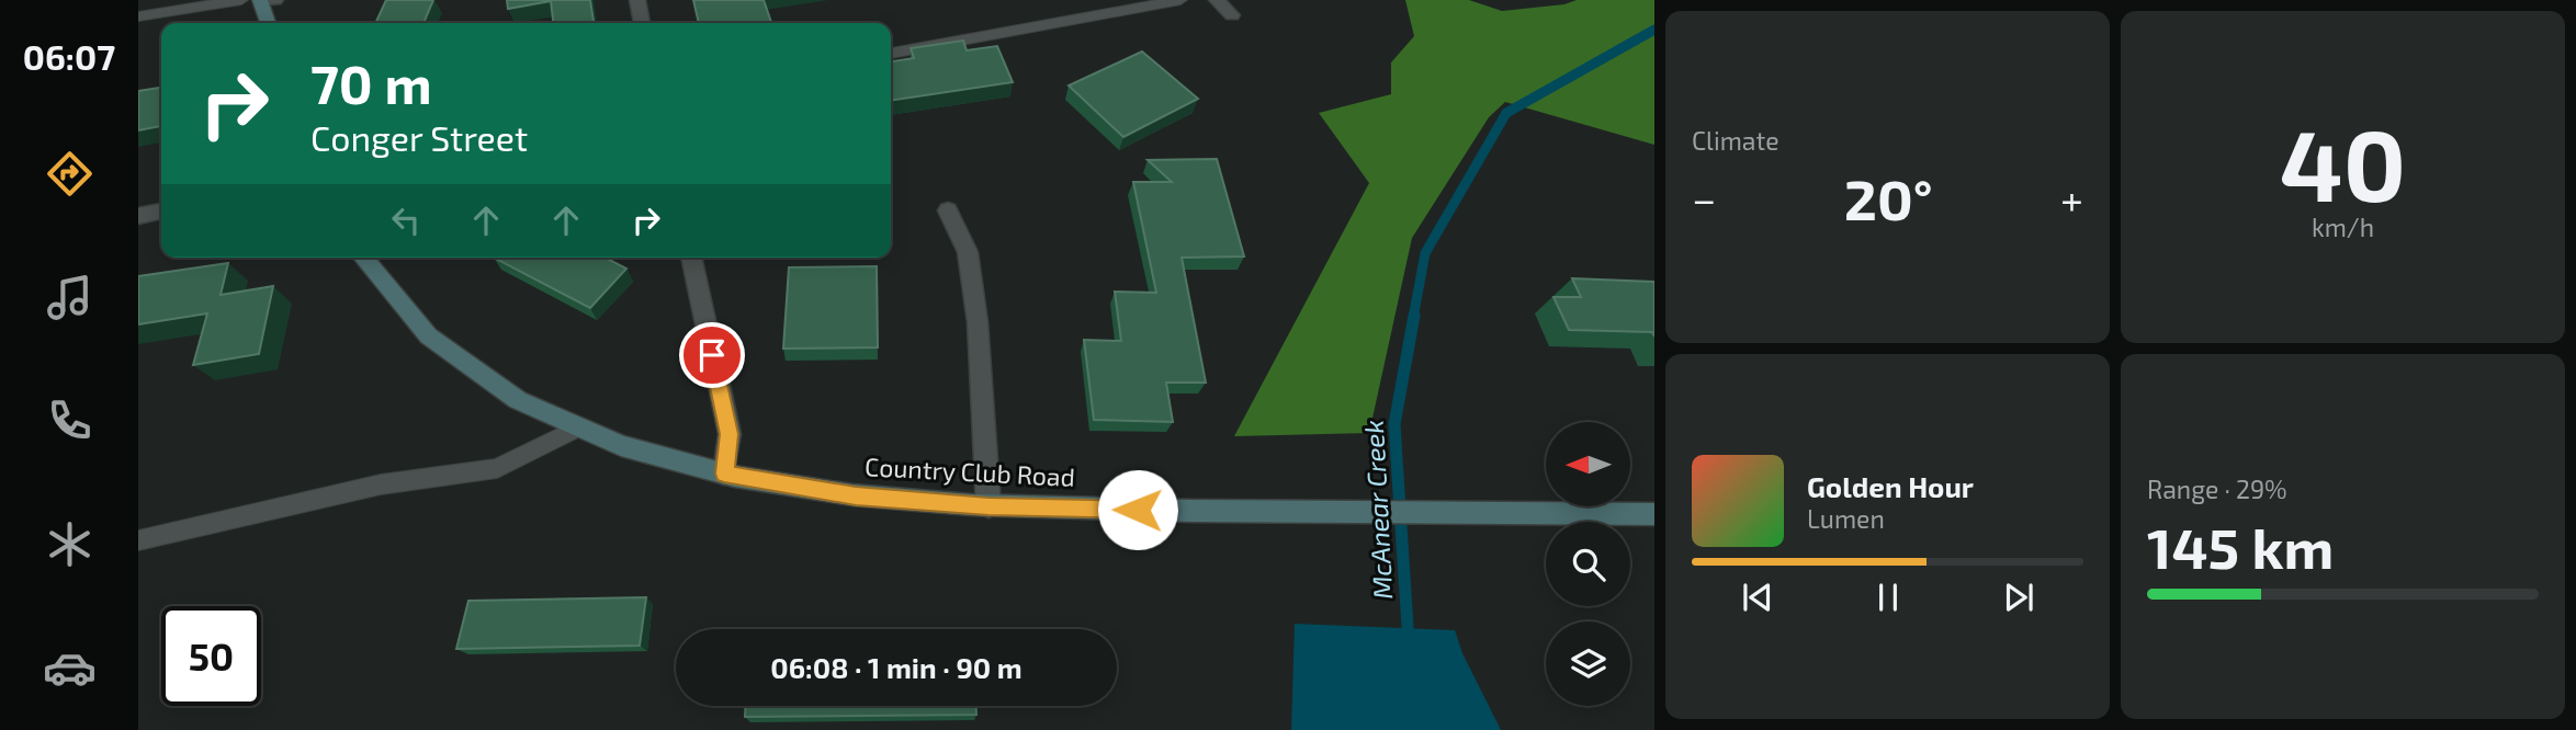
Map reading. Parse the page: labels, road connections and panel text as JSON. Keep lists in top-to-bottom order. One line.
{"streets":{"main road":["Country Club Road"]},"water":["McAnear Creek"],"north":"left","page":{"tabs":"06:07","tile":["Climate",["40","km/h"],["Range · 29%","145 km"]],"turn":["70 m","Conger Street"],"heat":["−","20°","+"],"song":["Golden Hour","Lumen"],"limit":"50","trip":"06:08 · 1 min · 90 m"}}
